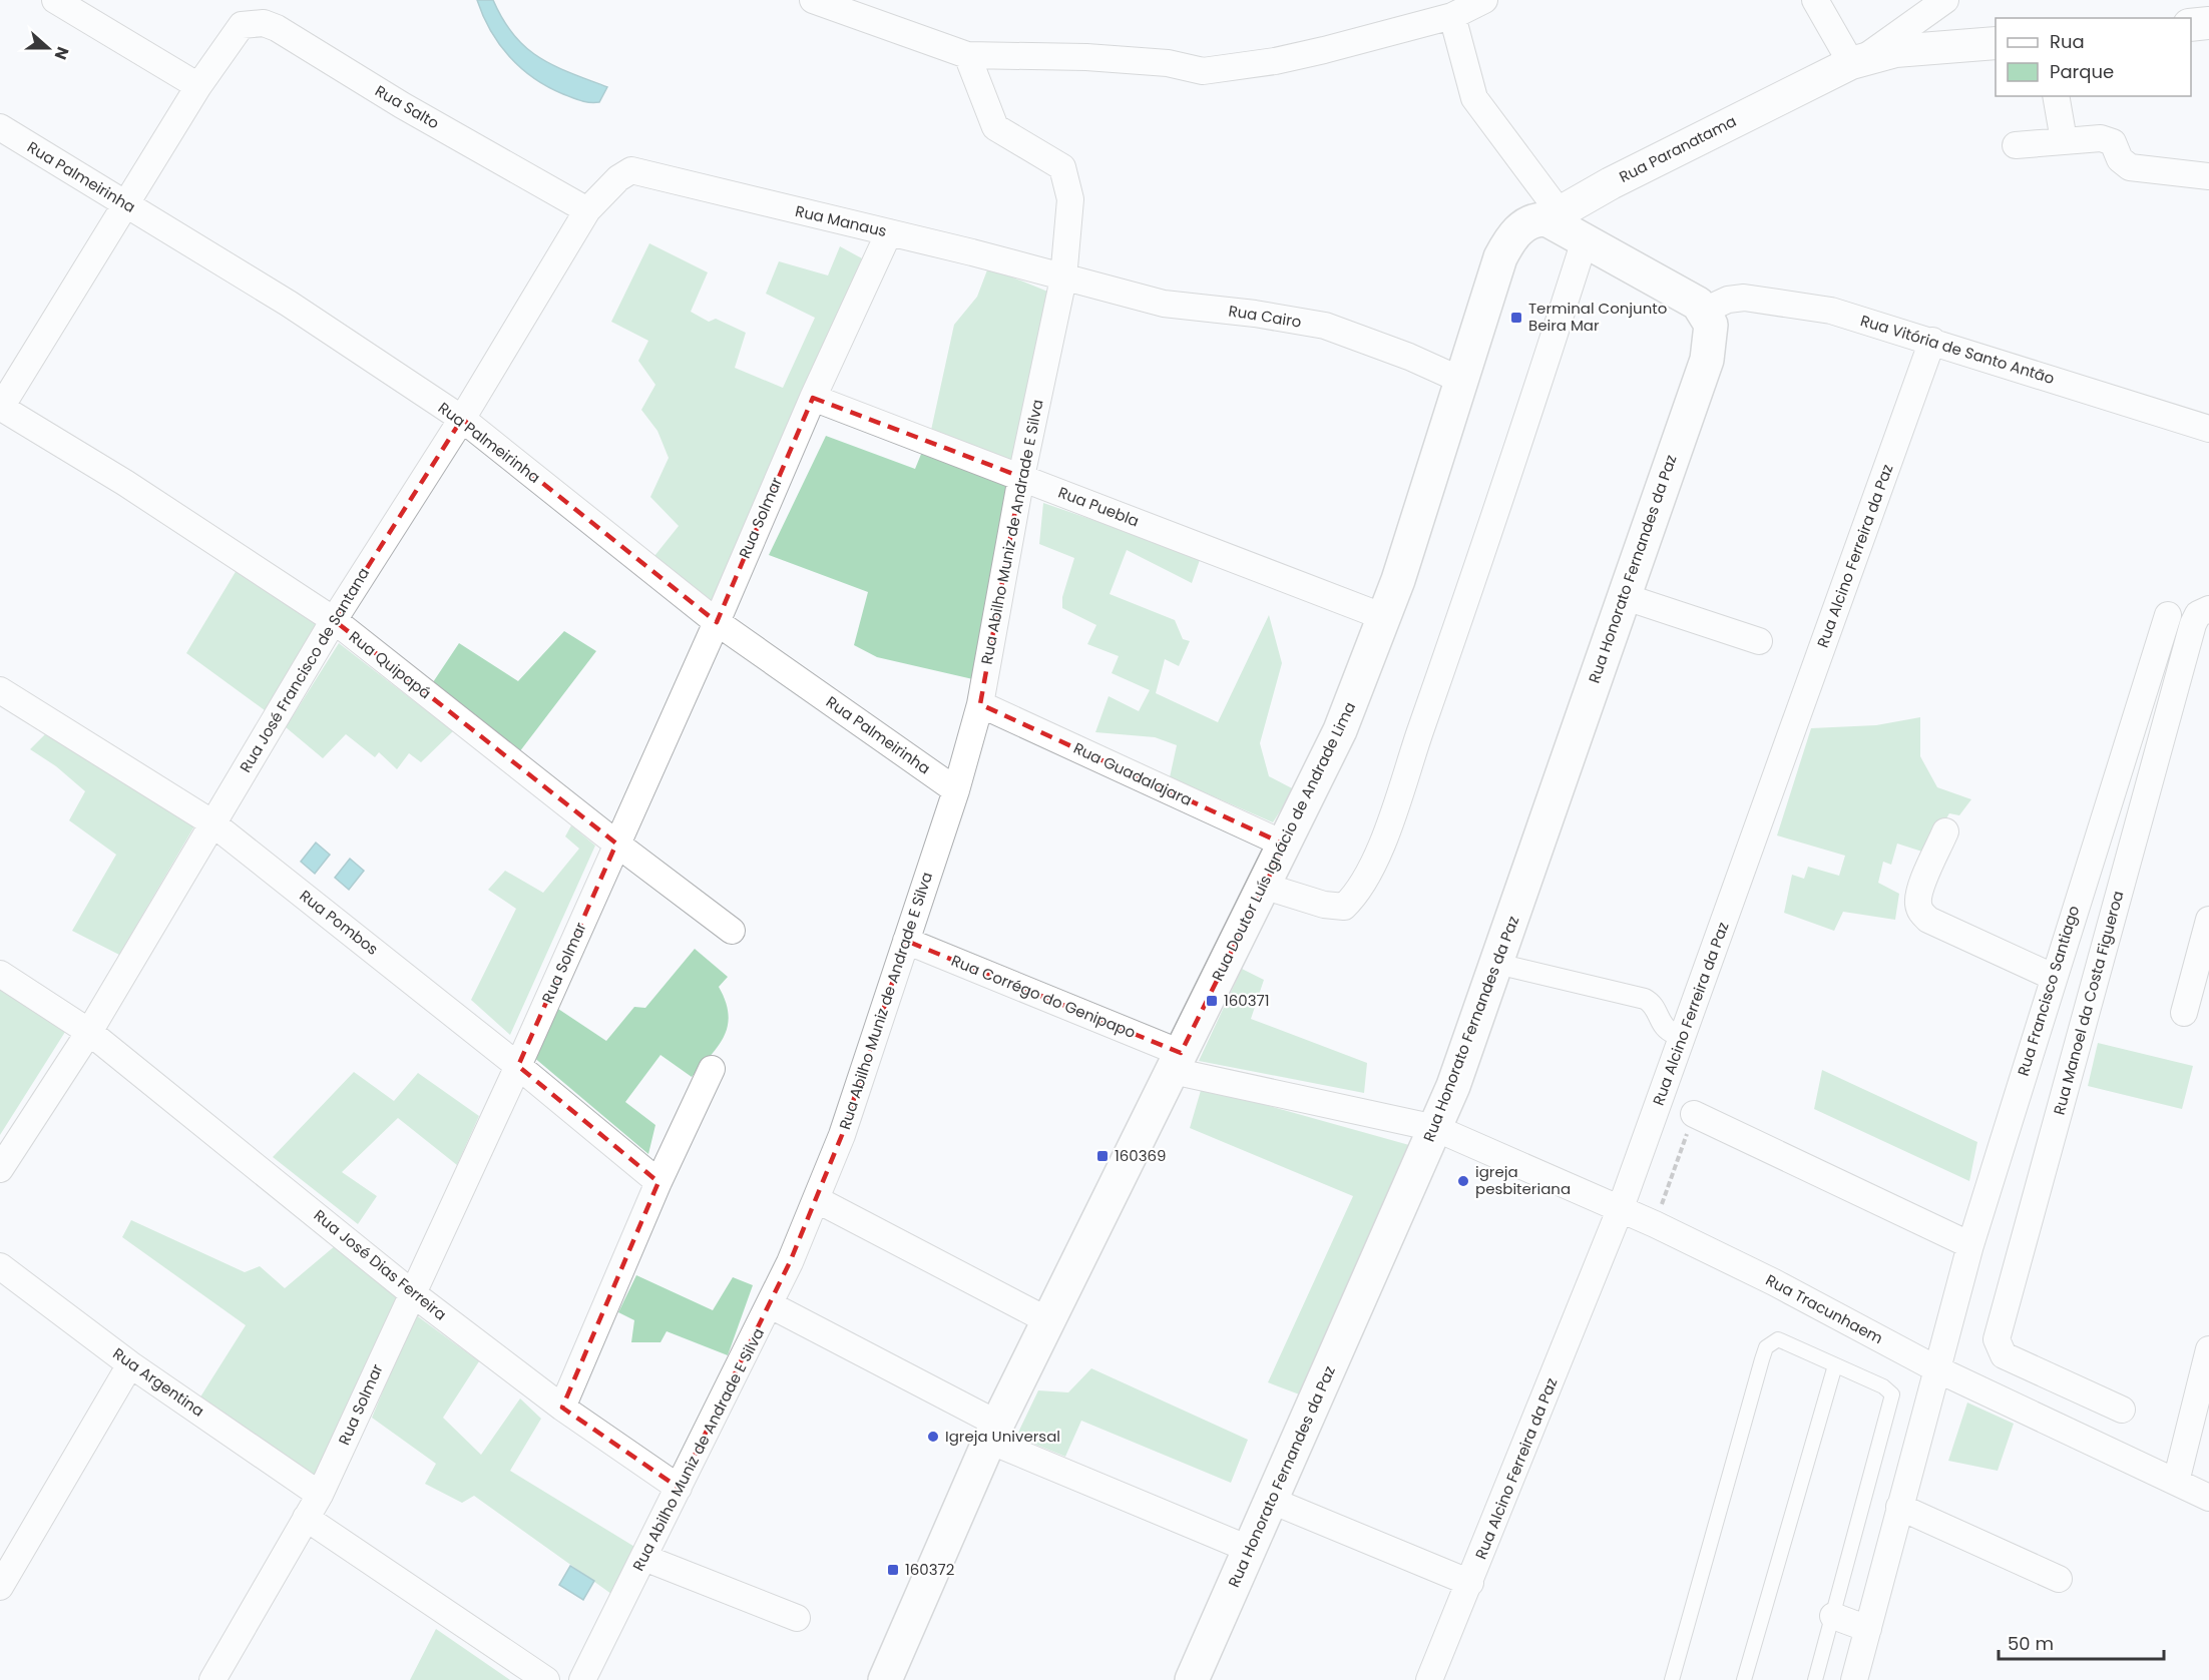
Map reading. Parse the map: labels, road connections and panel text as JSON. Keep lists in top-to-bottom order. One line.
{"streets":{"main road":["Rua Paranatama","Rua Honorato Fernandes da Paz","Rua Doutor Luís Ignácio de Andrade Lima"],"street":["Rua Salto","Rua Palmeirinha","Rua Manaus","Rua Cairo","Rua Vitória de Santo Antão","Rua Puebla","Rua Solmar","Rua Abilho Muniz de Andrade E Silva","Rua Alcino Ferreira da Paz","Rua Quipapá","Rua José Francisco de Santana","Rua Guadalajara","Rua Pombos","Rua Francisco Santiago","Rua Corrégo do Genipapo","Rua Manoel da Costa Figueroa","Rua José Dias Ferreira","Rua Tracunhaem","Rua Argentina"]},"crossings":[["Rua Salto","Rua José Francisco de Santana"],["Rua Paranatama","Rua Cairo"],["Rua Paranatama","Rua Doutor Luís Ignácio de Andrade Lima"],["Rua Palmeirinha","Rua Solmar"],["Rua Palmeirinha","Rua Abilho Muniz de Andrade E Silva"],["Rua Palmeirinha","Rua José Francisco de Santana"],["Rua Manaus","Rua Cairo"],["Rua Manaus","Rua Solmar"],["Rua Manaus","Rua Abilho Muniz de Andrade E Silva"],["Rua Manaus","Rua José Francisco de Santana"],["Rua Cairo","Rua Abilho Muniz de Andrade E Silva"],["Rua Cairo","Rua Doutor Luís Ignácio de Andrade Lima"],["Rua Vitória de Santo Antão","Rua Alcino Ferreira da Paz"],["Rua Vitória de Santo Antão","Rua Honorato Fernandes da Paz"],["Rua Puebla","Rua Solmar"],["Rua Puebla","Rua Abilho Muniz de Andrade E Silva"],["Rua Puebla","Rua Doutor Luís Ignácio de Andrade Lima"],["Rua Solmar","Rua Quipapá"],["Rua Solmar","Rua Pombos"],["Rua Solmar","Rua José Dias Ferreira"],["Rua Solmar","Rua Argentina"],["Rua Abilho Muniz de Andrade E Silva","Rua Guadalajara"],["Rua Abilho Muniz de Andrade E Silva","Rua Corrégo do Genipapo"],["Rua Abilho Muniz de Andrade E Silva","Rua José Dias Ferreira"],["Rua Alcino Ferreira da Paz","Rua Tracunhaem"],["Rua Honorato Fernandes da Paz","Rua Corrégo do Genipapo"],["Rua Honorato Fernandes da Paz","Rua Tracunhaem"],["Rua Quipapá","Rua José Francisco de Santana"],["Rua José Francisco de Santana","Rua Pombos"],["Rua José Francisco de Santana","Rua José Dias Ferreira"],["Rua Guadalajara","Rua Doutor Luís Ignácio de Andrade Lima"],["Rua Doutor Luís Ignácio de Andrade Lima","Rua Corrégo do Genipapo"],["Rua Francisco Santiago","Rua Tracunhaem"],["Rua Corrégo do Genipapo","Rua Tracunhaem"]],"places":{"transit":["Terminal Conjunto Beira Mar","160371","160369","160372"],"other":["igreja pesbiteriana","Igreja Universal"]},"legend":["Rua","Parque"],"scale_bar":"50 m","north":"right"}
